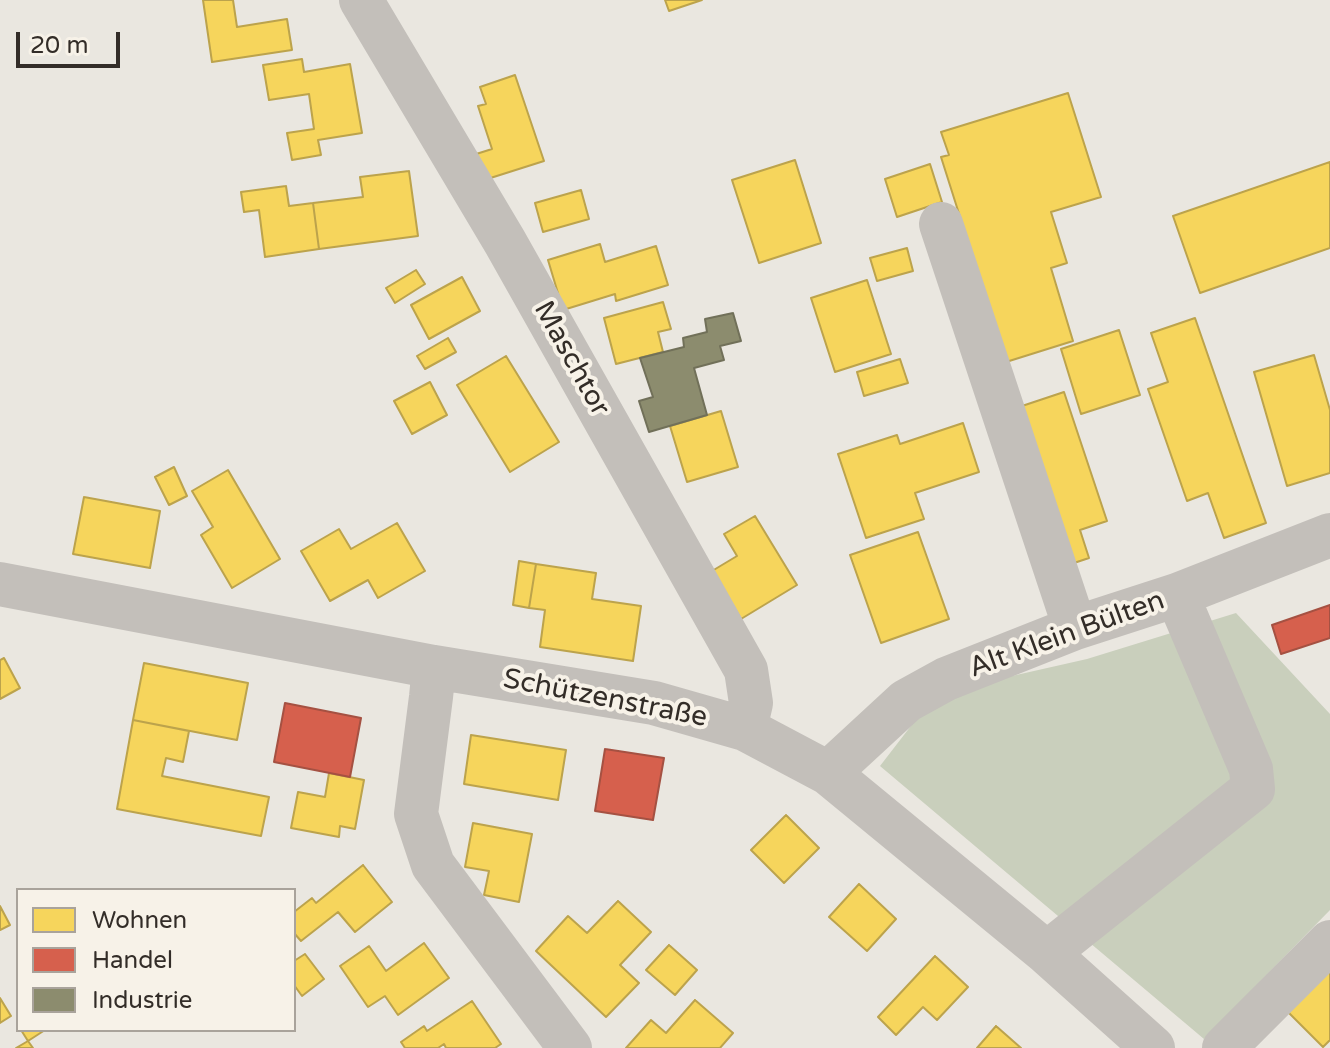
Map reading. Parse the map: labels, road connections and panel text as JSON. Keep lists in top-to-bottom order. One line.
{"streets":{"street":["Maschtor","Alt Klein Bülten","Schützenstraße"]},"crossings":[["Maschtor","Schützenstraße"],["Alt Klein Bülten","Schützenstraße"]],"legend":["Wohnen","Handel","Industrie"],"scale_bar":"20 m"}
